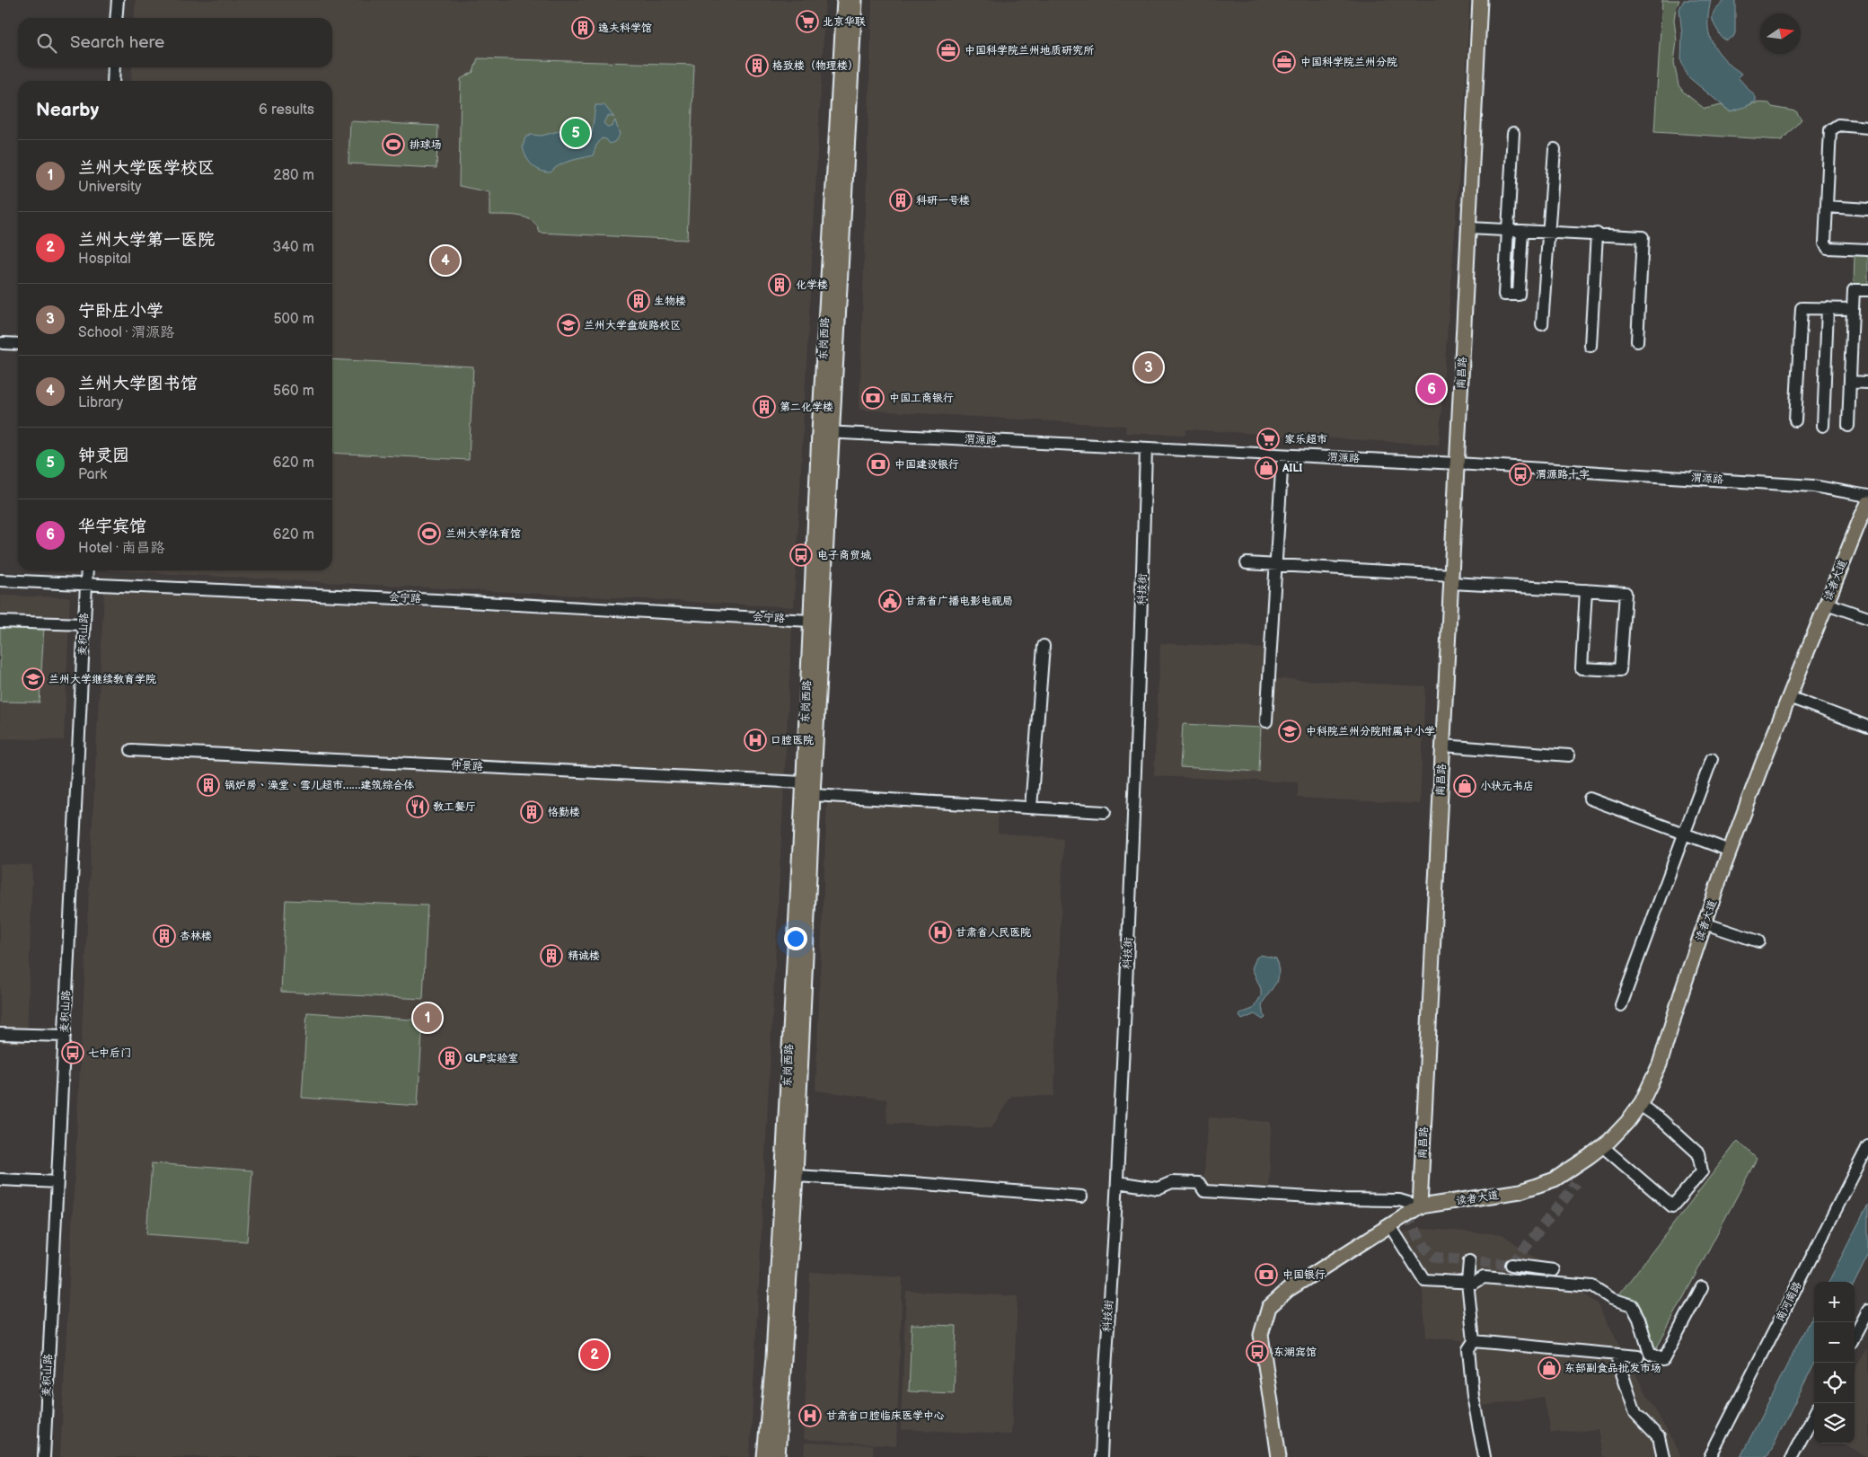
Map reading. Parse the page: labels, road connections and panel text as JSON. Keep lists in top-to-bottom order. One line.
{"streets":{"main road":["东岗西路","南昌路","读者大道"],"street":["渭源路","科技街","会宁路","麦积山路","仲景路","南河南路"]},"crossings":[["东岗西路","渭源路"],["东岗西路","会宁路"],["东岗西路","仲景路"],["南昌路","渭源路"],["南昌路","读者大道"],["渭源路","科技街"],["会宁路","麦积山路"]],"places":{"supermarket":["北京华联","家乐超市"],"building":["逸夫科学馆","格致楼（物理楼）","科研一号楼","化学楼","生物楼","第二化学楼","锅炉房、澡堂、雪儿超市……建筑综合体","恪勤楼","杏林楼","精诚楼","GLP实验室"],"office":["中国科学院兰州地质研究所","中国科学院兰州分院"],"sports":["排球场","兰州大学体育馆"],"school or university":["兰州大学盘旋路校区","兰州大学继续教育学院","中科院兰州分院附属中小学"],"bank":["中国工商银行","中国建设银行","中国银行"],"shop":["AILI","小状元书店","东部副食品批发市场"],"bus stop":["渭源路十字","电子商贸城","七中后门","东湖宾馆"],"public building":["甘肃省广播电影电视局"],"hospital":["口腔医院","甘肃省人民医院","甘肃省口腔临床医学中心"],"restaurant":["教工餐厅"]},"north":"right","page":{"search":"Search here","heading":["Nearby","6 results"],"pins":["5","4","3","6","1","2"],"list":[{"mark":"1","name":"兰州大学医学校区","note":"University","value":"280 m"},{"mark":"2","name":"兰州大学第一医院","note":"Hospital","value":"340 m"},{"mark":"3","name":"宁卧庄小学","note":"School · 渭源路","value":"500 m"},{"mark":"4","name":"兰州大学图书馆","note":"Library","value":"560 m"},{"mark":"5","name":"钟灵园","note":"Park","value":"620 m"},{"mark":"6","name":"华宇宾馆","note":"Hotel · 南昌路","value":"620 m"}],"map_buttons":["+","−"]}}
